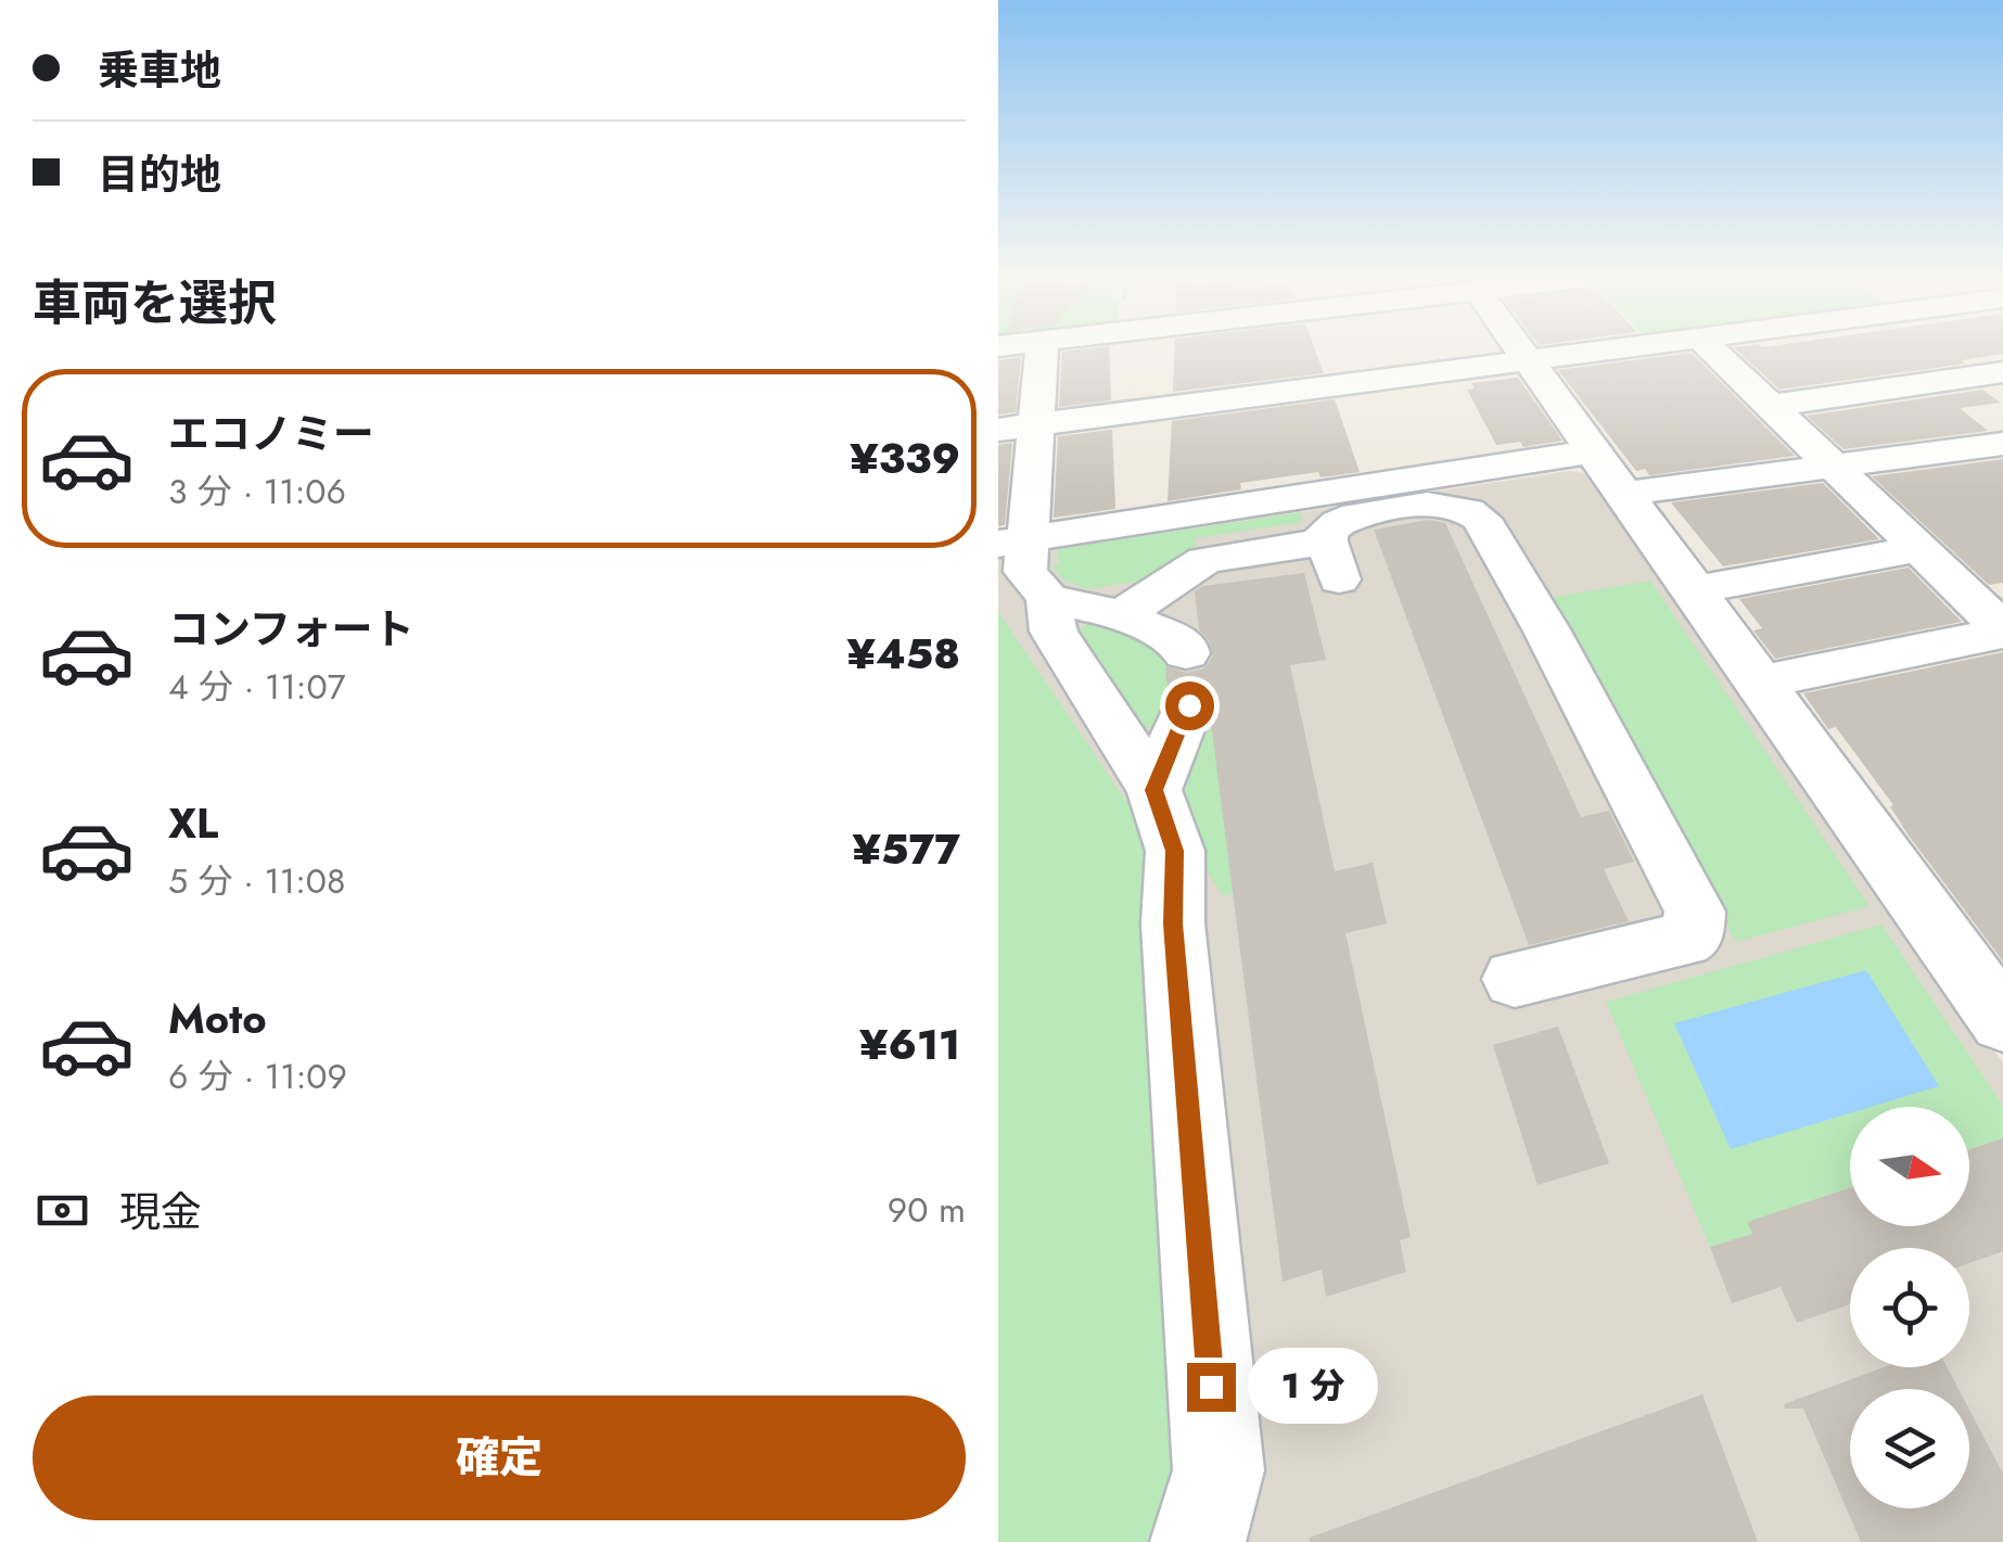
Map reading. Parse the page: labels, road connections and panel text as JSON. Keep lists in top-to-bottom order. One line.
{"north":"right","page":{"banner":["乗車地","目的地"],"heading":"車両を選択","list":[{"name":"エコノミー","note":"3 分 · 11:06","value":"¥339"},{"name":"コンフォート","note":"4 分 · 11:07","value":"¥458"},{"name":"XL","note":"5 分 · 11:08","value":"¥577"},{"name":"Moto","note":"6 分 · 11:09","value":"¥611"}],"pay":["現金","90 m"],"bubble":"1 分","buttons":"確定"}}
